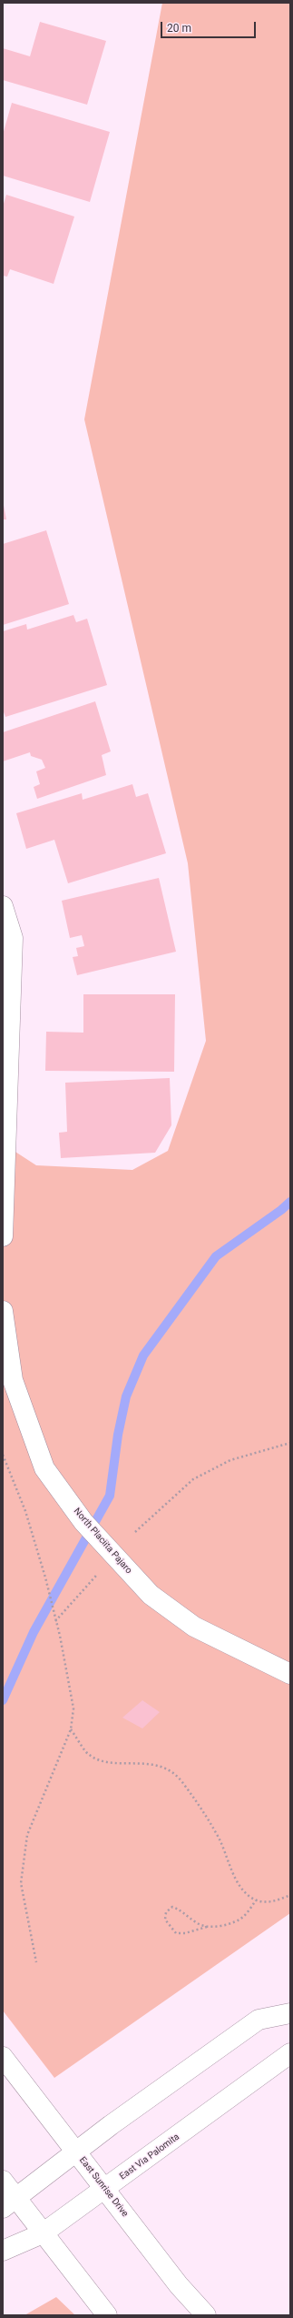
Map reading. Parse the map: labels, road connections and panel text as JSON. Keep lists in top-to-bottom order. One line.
{"streets":{"street":["North Placiita Pajaro","East Via Palomita","East Sunrise Drive"]},"crossings":[["East Via Palomita","East Sunrise Drive"]],"scale_bar":"20 m"}
